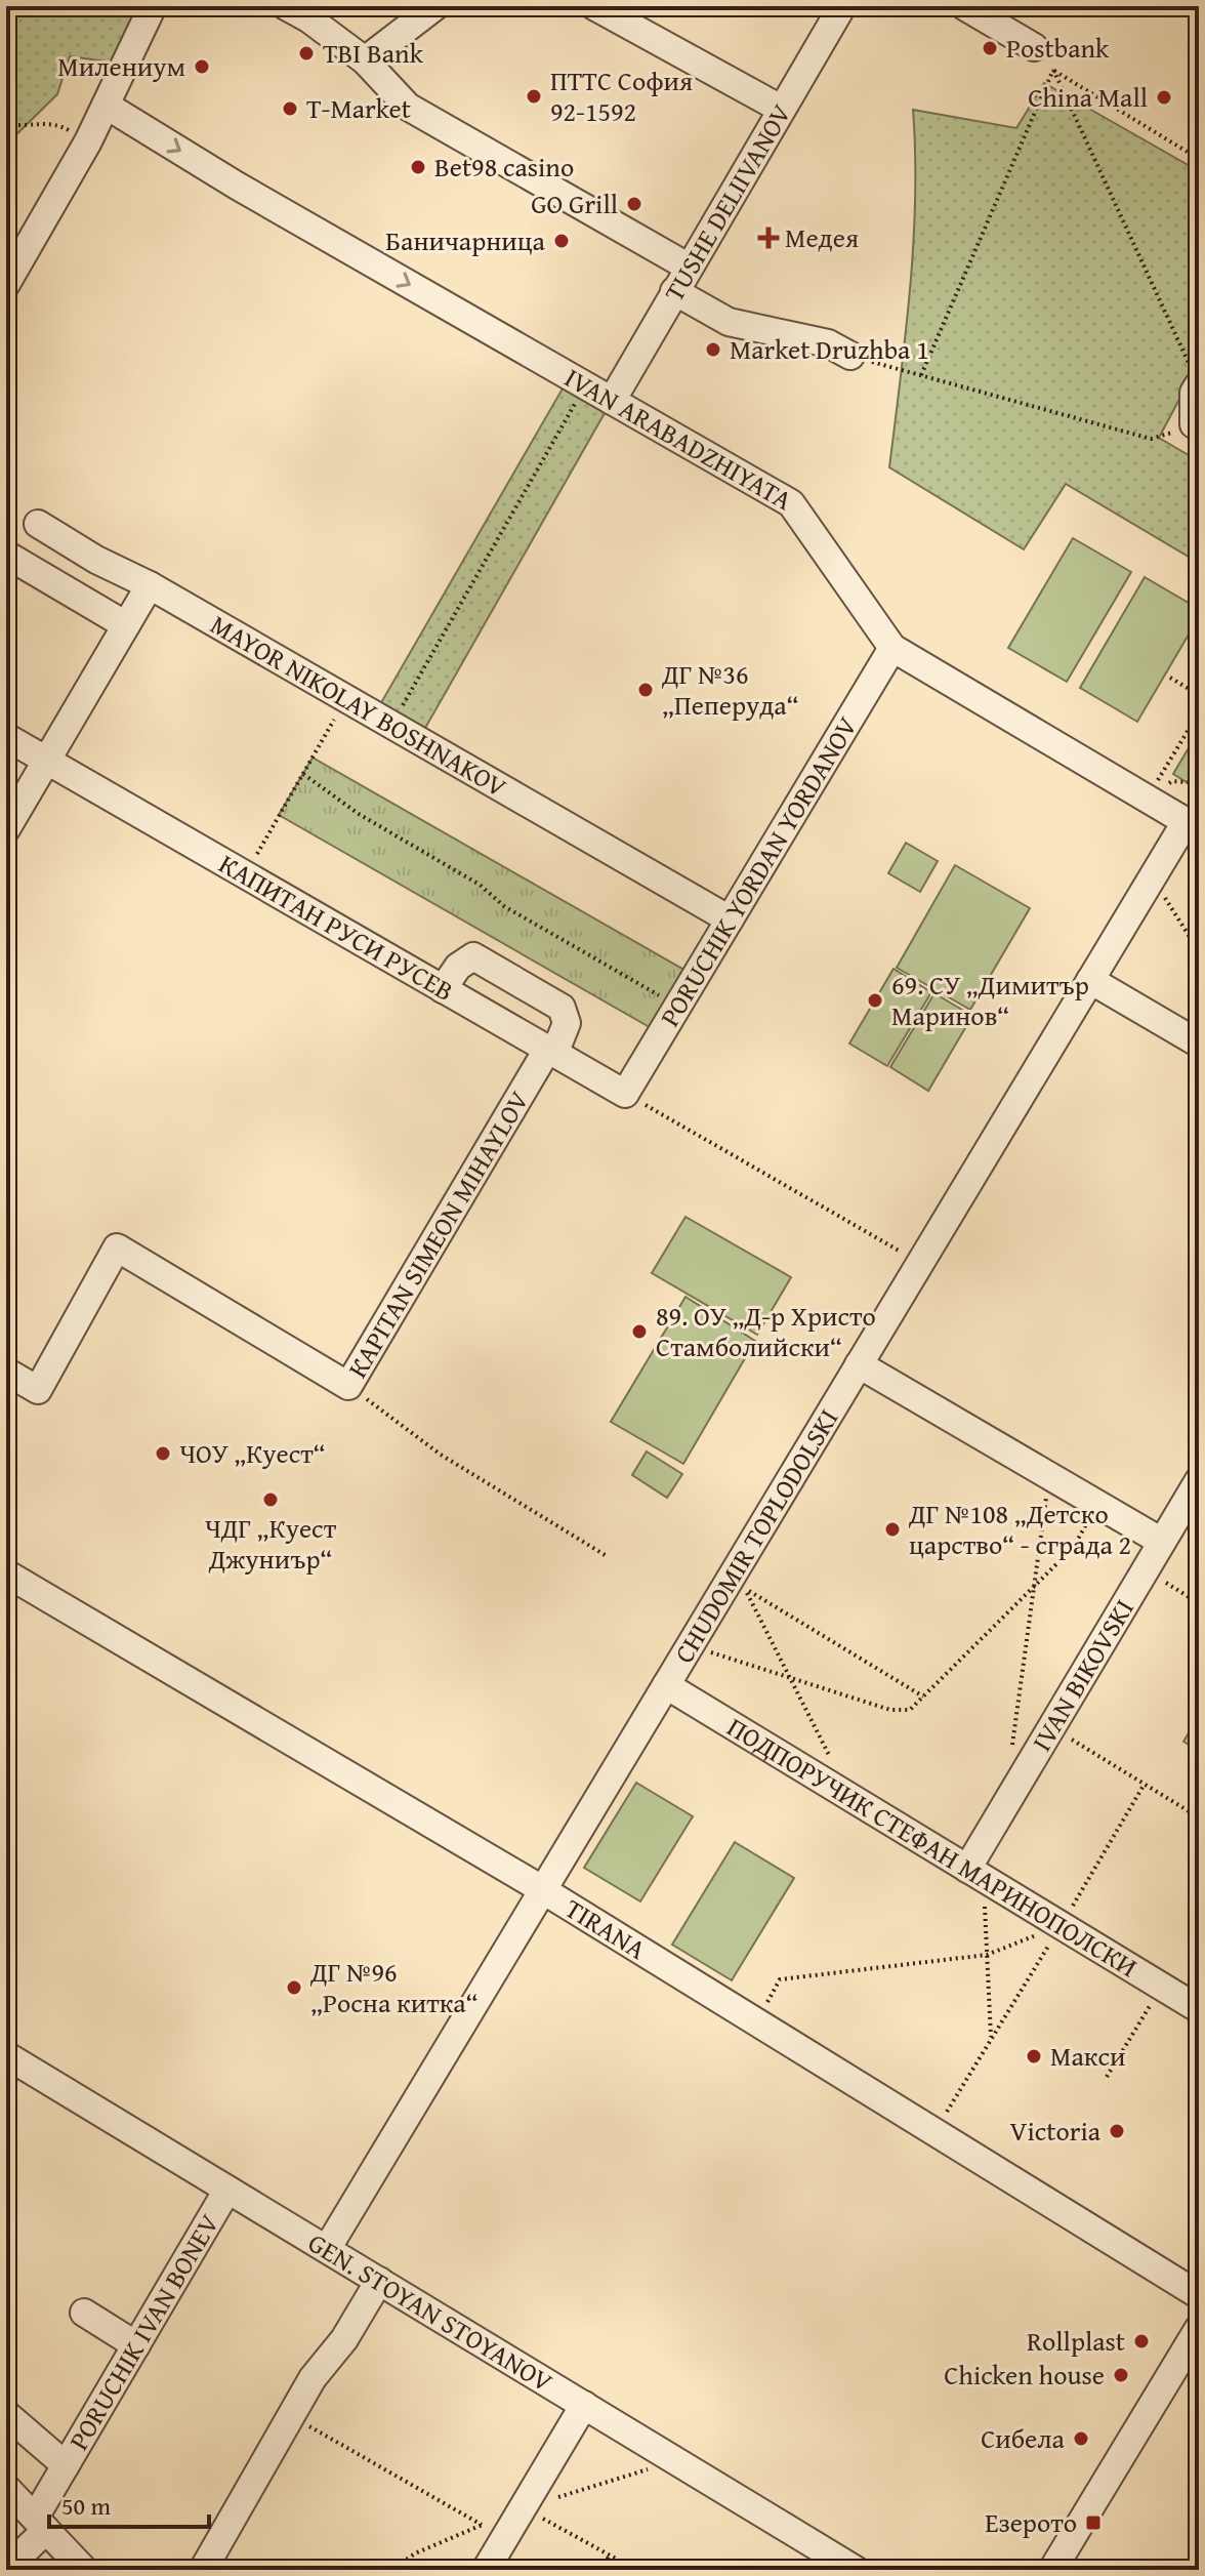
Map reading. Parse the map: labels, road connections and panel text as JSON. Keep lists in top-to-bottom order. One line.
{"streets":{"street":["TUSHE DELIIVANOV","IVAN ARABADZHIYATA","МAYOR NIKOLAY BOSHNAKOV","РORUCHIK YORDAN YORDANOV","КАПИТАН РУСИ РУСЕВ","КAPITAN SIMEON MIHAYLOV","CHUDOMIR TOPLODOLSKI","IVAN BIKOVSKI","ПОДПОРУЧИК СТЕФАН МАРИНОПОЛСКИ","TIRANA","GEN. STOYAN STOYANOV","РORUCHIK IVAN BONEV"]},"crossings":[["TUSHE DELIIVANOV","IVAN ARABADZHIYATA"],["IVAN ARABADZHIYATA","РORUCHIK YORDAN YORDANOV"],["IVAN ARABADZHIYATA","CHUDOMIR TOPLODOLSKI"],["МAYOR NIKOLAY BOSHNAKOV","РORUCHIK YORDAN YORDANOV"],["РORUCHIK YORDAN YORDANOV","КАПИТАН РУСИ РУСЕВ"],["КАПИТАН РУСИ РУСЕВ","КAPITAN SIMEON MIHAYLOV"],["CHUDOMIR TOPLODOLSKI","ПОДПОРУЧИК СТЕФАН МАРИНОПОЛСКИ"],["CHUDOMIR TOPLODOLSKI","TIRANA"],["CHUDOMIR TOPLODOLSKI","GEN. STOYAN STOYANOV"],["IVAN BIKOVSKI","ПОДПОРУЧИК СТЕФАН МАРИНОПОЛСКИ"],["GEN. STOYAN STOYANOV","РORUCHIK IVAN BONEV"]],"places":{"other":["Postbank","TBI Bank","Милениум","ПТТС София 92-1592","China Mall","T-Market","Bet98 casino","GO Grill","Баничарница","Market Druzhba 1","ДГ №36 „Пеперуда“","69. СУ „Димитър Маринов“","89. ОУ „Д-р Христо Стамболийски“","ЧОУ „Куест“","ЧДГ „Куест Джуниър“","ДГ №108 „Детско царство“ - сграда 2","ДГ №96 „Росна китка“","Макси","Victoria","Rollplast","Chicken house","Сибела"],"health":["Медея"],"transit":["Езерото"]},"scale_bar":"50 m"}
